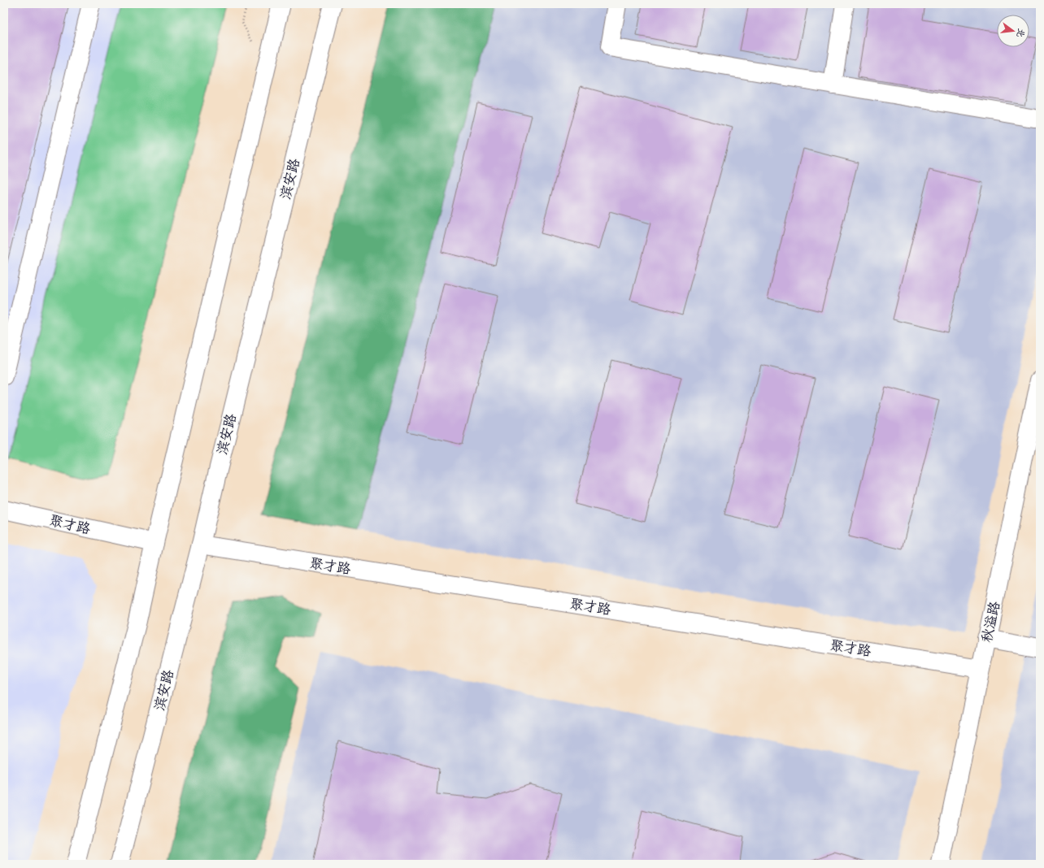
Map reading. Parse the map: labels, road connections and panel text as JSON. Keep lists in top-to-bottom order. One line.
{"streets":{"main road":["滨安路","聚才路","秋溢路"]},"crossings":[["滨安路","聚才路"],["聚才路","秋溢路"]],"north":"right"}
